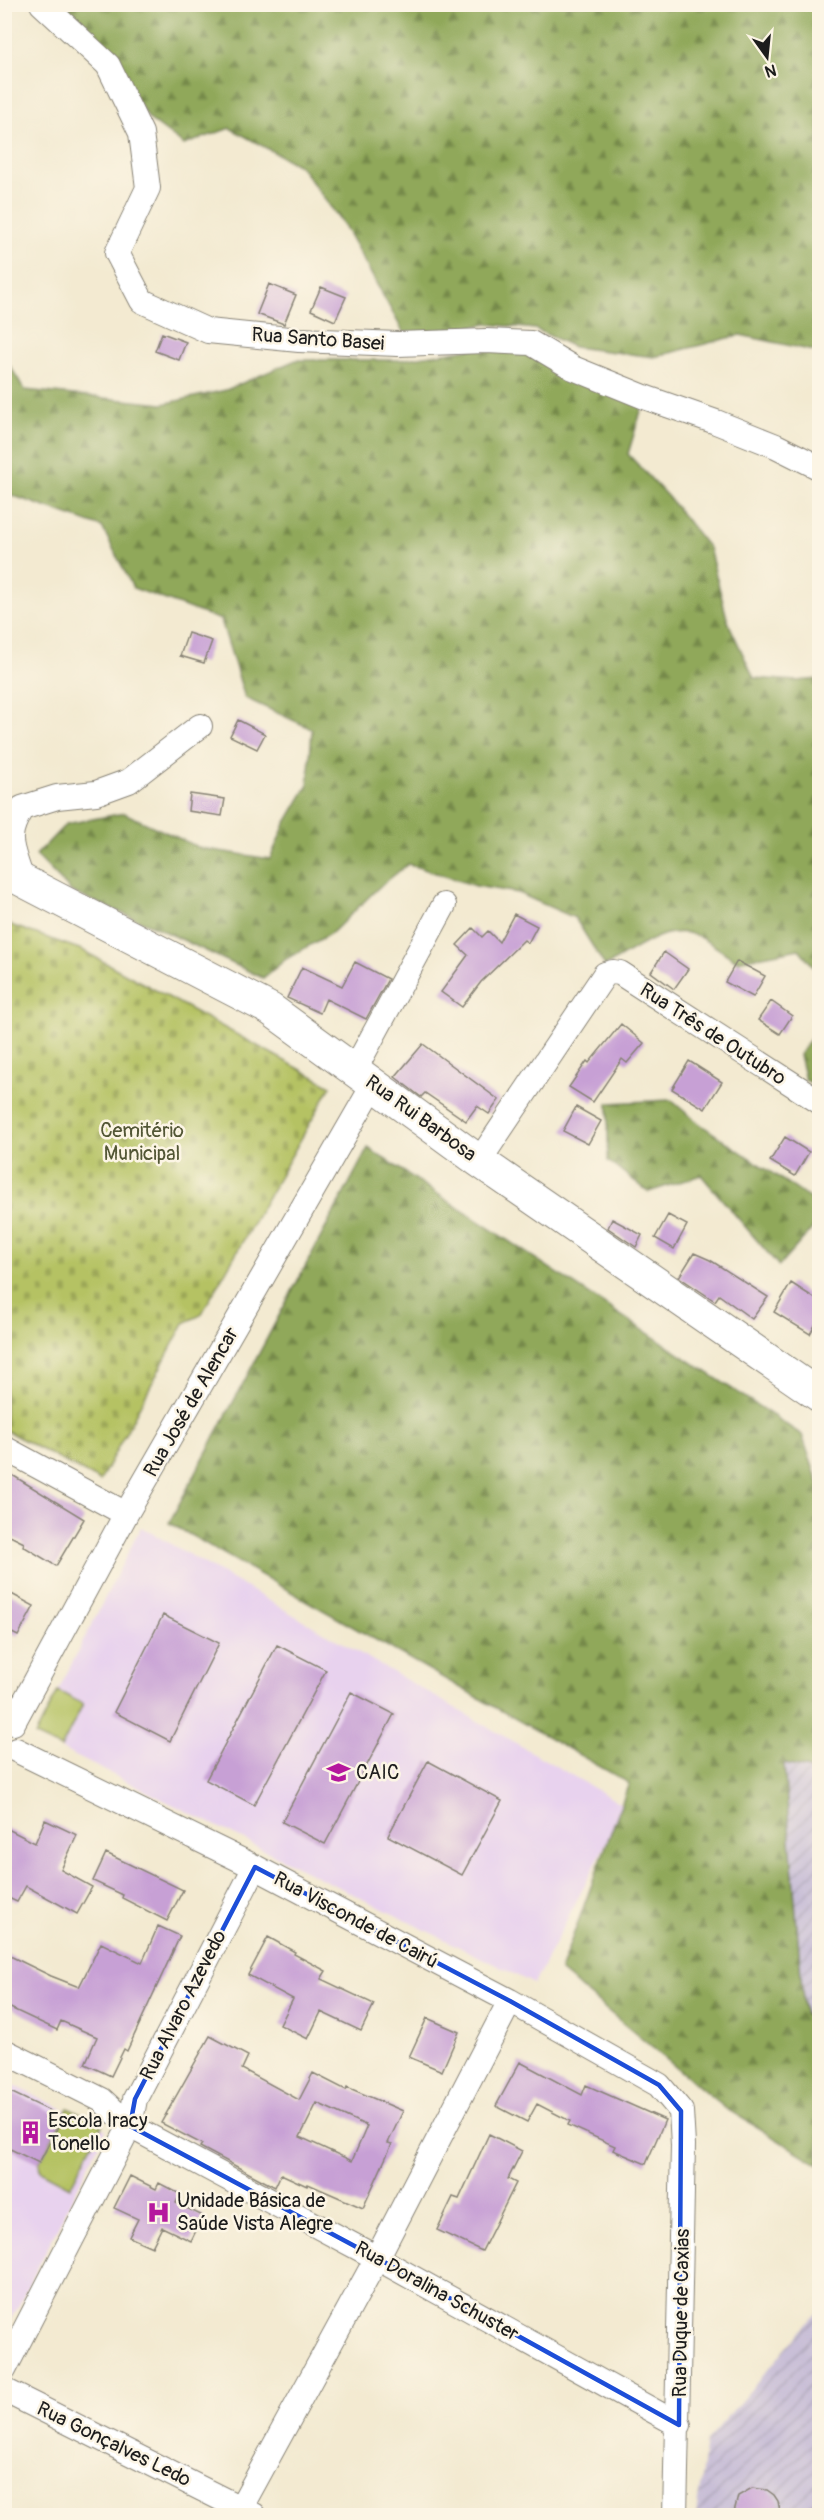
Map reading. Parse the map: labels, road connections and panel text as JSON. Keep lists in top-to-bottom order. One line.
{"streets":{"main road":["Rua Rui Barbosa"],"street":["Rua Santo Basei","Rua Três de Outubro","Rua José de Alencar","Rua Visconde de Cairú","Rua Alvaro Azevedo","Rua Doralina Schuster","Rua Duque de Caxias","Rua Gonçalves Ledo"]},"crossings":[["Rua Três de Outubro","Rua Rui Barbosa"],["Rua Rui Barbosa","Rua José de Alencar"],["Rua Visconde de Cairú","Rua Alvaro Azevedo"],["Rua Visconde de Cairú","Rua Duque de Caxias"],["Rua Alvaro Azevedo","Rua Doralina Schuster"],["Rua Doralina Schuster","Rua Duque de Caxias"]],"parks":["Cemitério Municipal"],"places":{"school or university":["CAIC"],"building":["Escola Iracy Tonello"],"hospital":["Unidade Básica de Saúde Vista Alegre"]},"north":"bottom"}
